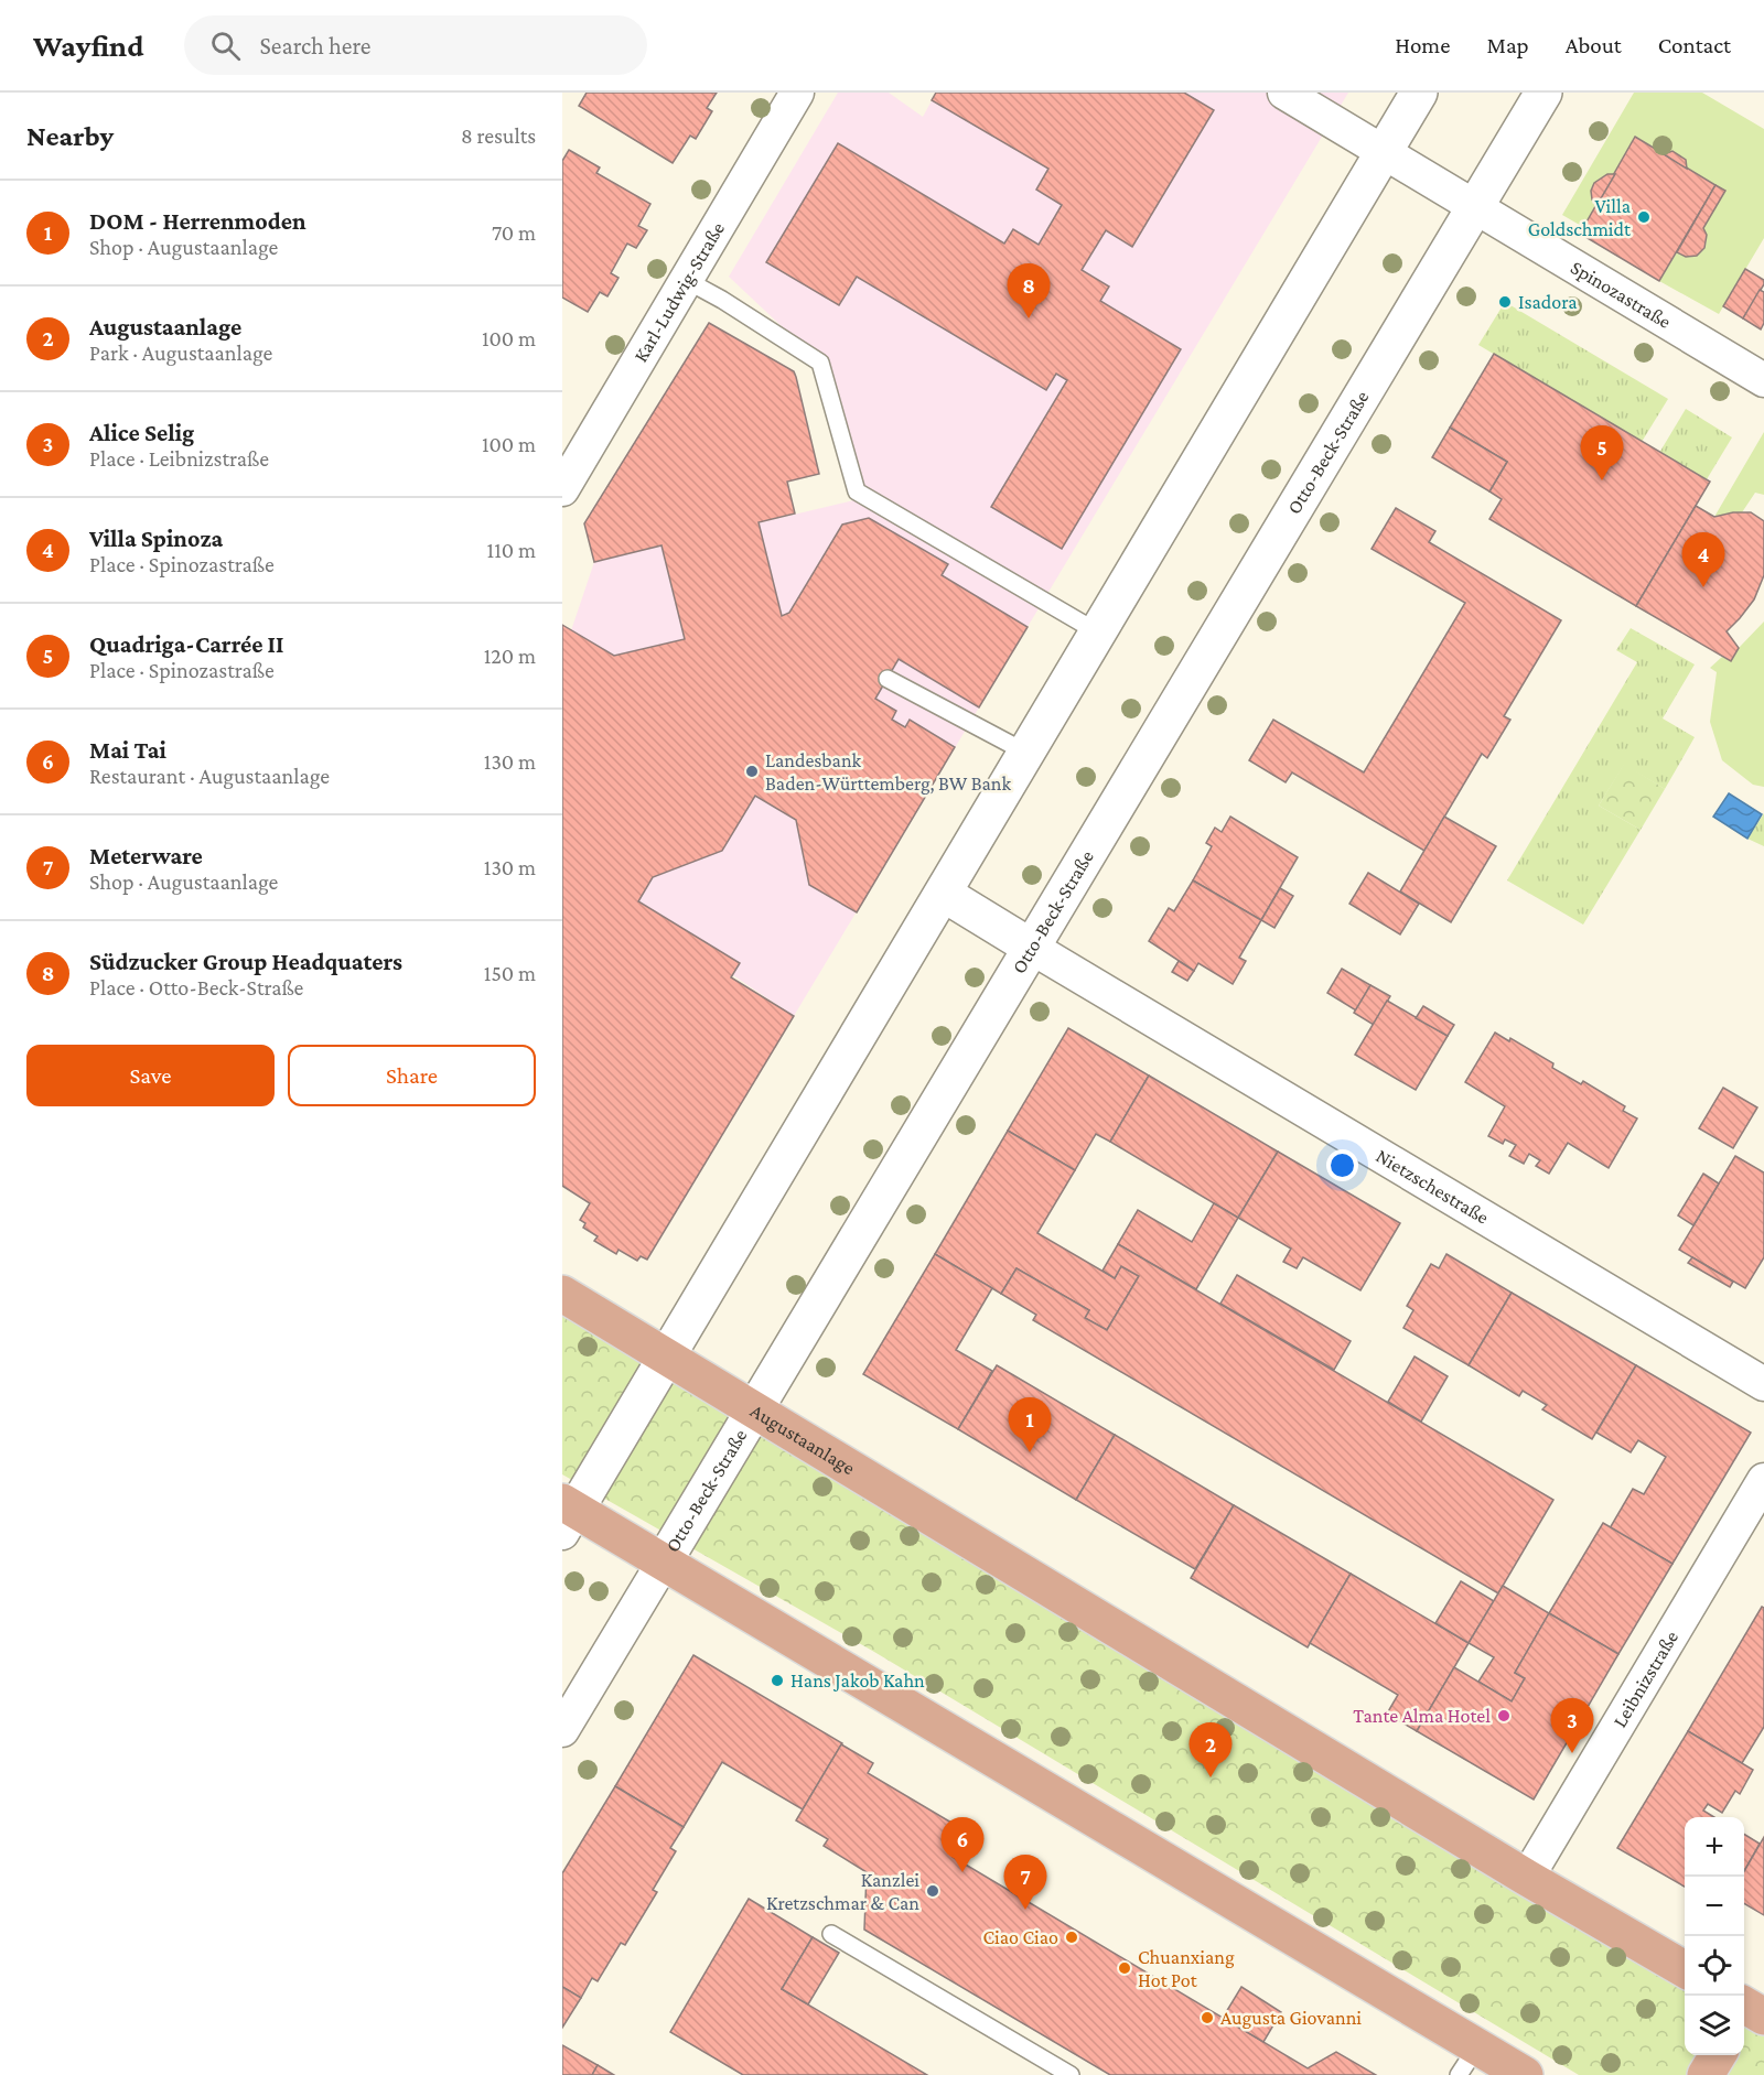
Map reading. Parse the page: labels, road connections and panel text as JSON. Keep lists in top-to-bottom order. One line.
{"streets":{"main road":["Augustaanlage"],"street":["Karl-Ludwig-Straße","Spinozastraße","Otto-Beck-Straße","Nietzschestraße","Leibnizstraße"]},"crossings":[["Spinozastraße","Otto-Beck-Straße"],["Otto-Beck-Straße","Nietzschestraße"],["Otto-Beck-Straße","Augustaanlage"],["Augustaanlage","Leibnizstraße"]],"places":["Villa Goldschmidt","Isadora","Landesbank Baden-Württemberg, BW Bank","Hans Jakob Kahn","Tante Alma Hotel","Kanzlei Kretzschmar & Can","Ciao Ciao","Chuanxiang Hot Pot","Augusta Giovanni"],"page":{"header":"Wayfind","search":"Search here","nav":["Home","Map","About","Contact"],"heading":["Nearby","8 results"],"list":[{"mark":"1","name":"DOM - Herrenmoden","note":"Shop · Augustaanlage","value":"70 m"},{"mark":"2","name":"Augustaanlage","note":"Park · Augustaanlage","value":"100 m"},{"mark":"3","name":"Alice Selig","note":"Place · Leibnizstraße","value":"100 m"},{"mark":"4","name":"Villa Spinoza","note":"Place · Spinozastraße","value":"110 m"},{"mark":"5","name":"Quadriga-Carrée II","note":"Place · Spinozastraße","value":"120 m"},{"mark":"6","name":"Mai Tai","note":"Restaurant · Augustaanlage","value":"130 m"},{"mark":"7","name":"Meterware","note":"Shop · Augustaanlage","value":"130 m"},{"mark":"8","name":"Südzucker Group Headquaters","note":"Place · Otto-Beck-Straße","value":"150 m"}],"pins":["8","5","4","1","3","2","6","7"],"buttons":["Save","Share"],"map_buttons":["+","−"]}}
